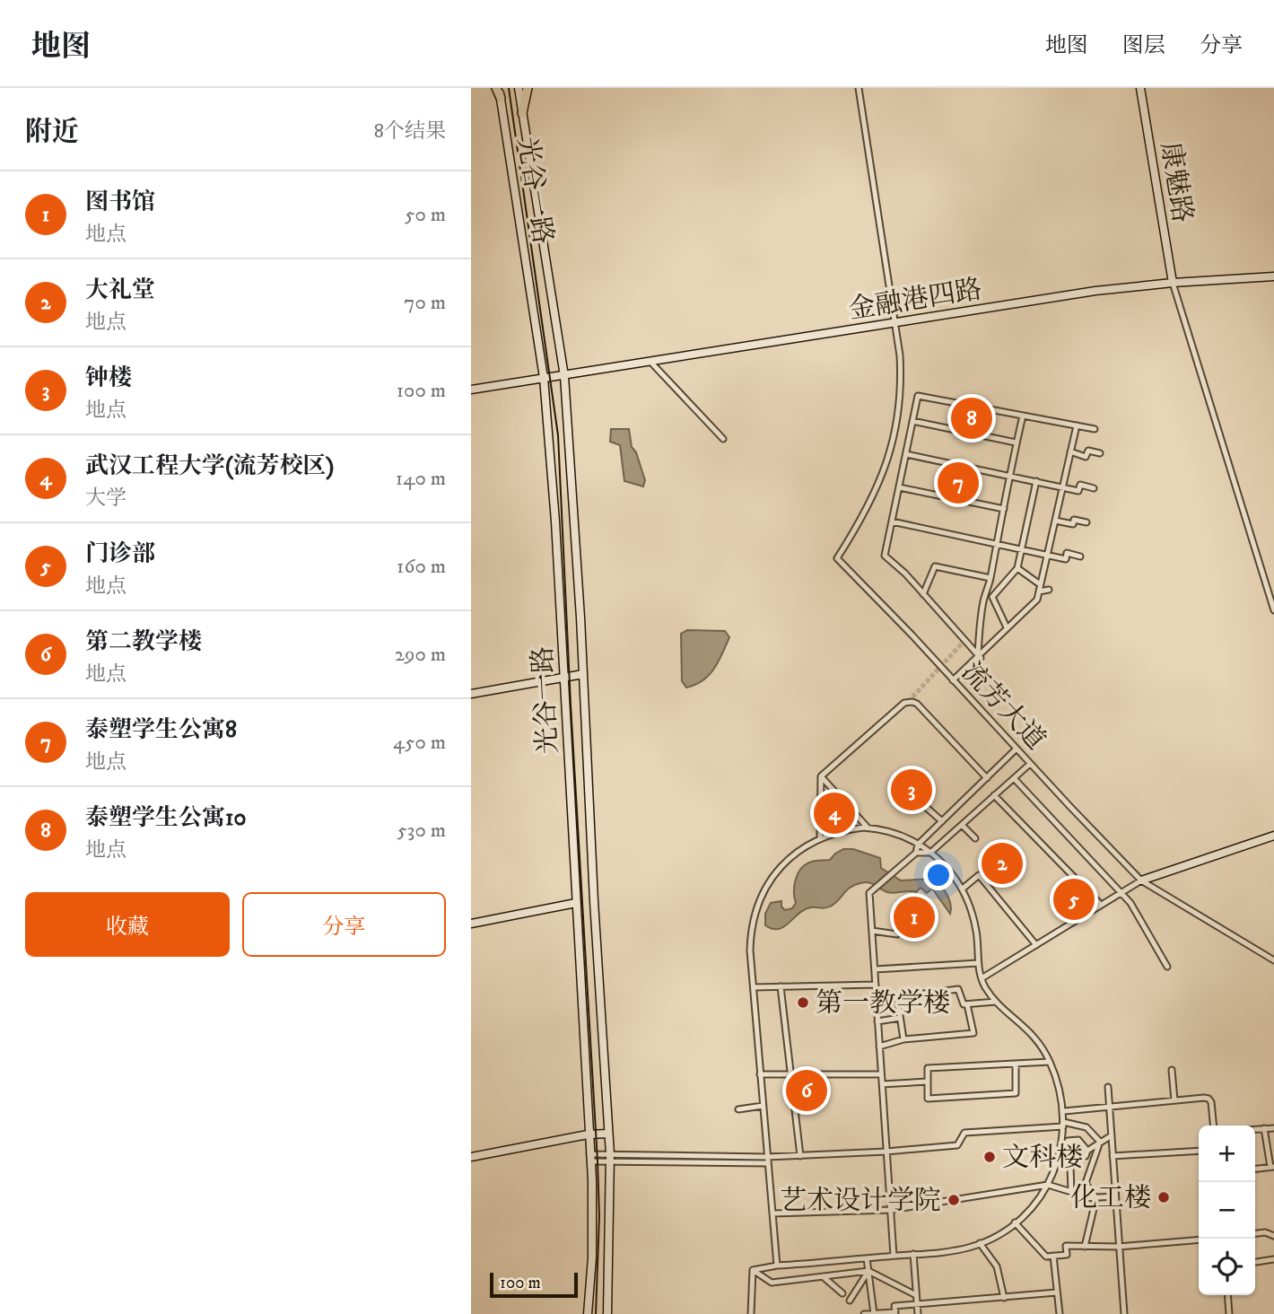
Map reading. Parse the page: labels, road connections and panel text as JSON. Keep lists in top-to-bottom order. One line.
{"streets":{"main road":["康魅路","光谷一路","金融港四路"],"street":["流芳大道"]},"crossings":[["康魅路","金融港四路"],["光谷一路","金融港四路"],["金融港四路","流芳大道"]],"places":["第一教学楼","文科楼","化工楼","艺术设计学院"],"scale_bar":"100 m","page":{"header":"地图","nav":["地图","图层","分享"],"heading":["附近","8个结果"],"list":[{"mark":"1","name":"图书馆","note":"地点","value":"50 m"},{"mark":"2","name":"大礼堂","note":"地点","value":"70 m"},{"mark":"3","name":"钟楼","note":"地点","value":"100 m"},{"mark":"4","name":"武汉工程大学(流芳校区)","note":"大学","value":"140 m"},{"mark":"5","name":"门诊部","note":"地点","value":"160 m"},{"mark":"6","name":"第二教学楼","note":"地点","value":"290 m"},{"mark":"7","name":"泰塑学生公寓8","note":"地点","value":"450 m"},{"mark":"8","name":"泰塑学生公寓10","note":"地点","value":"530 m"}],"pins":["8","7","3","4","2","5","1","6"],"buttons":["收藏","分享"],"map_buttons":["+","−"],"scale":"100 m"}}
